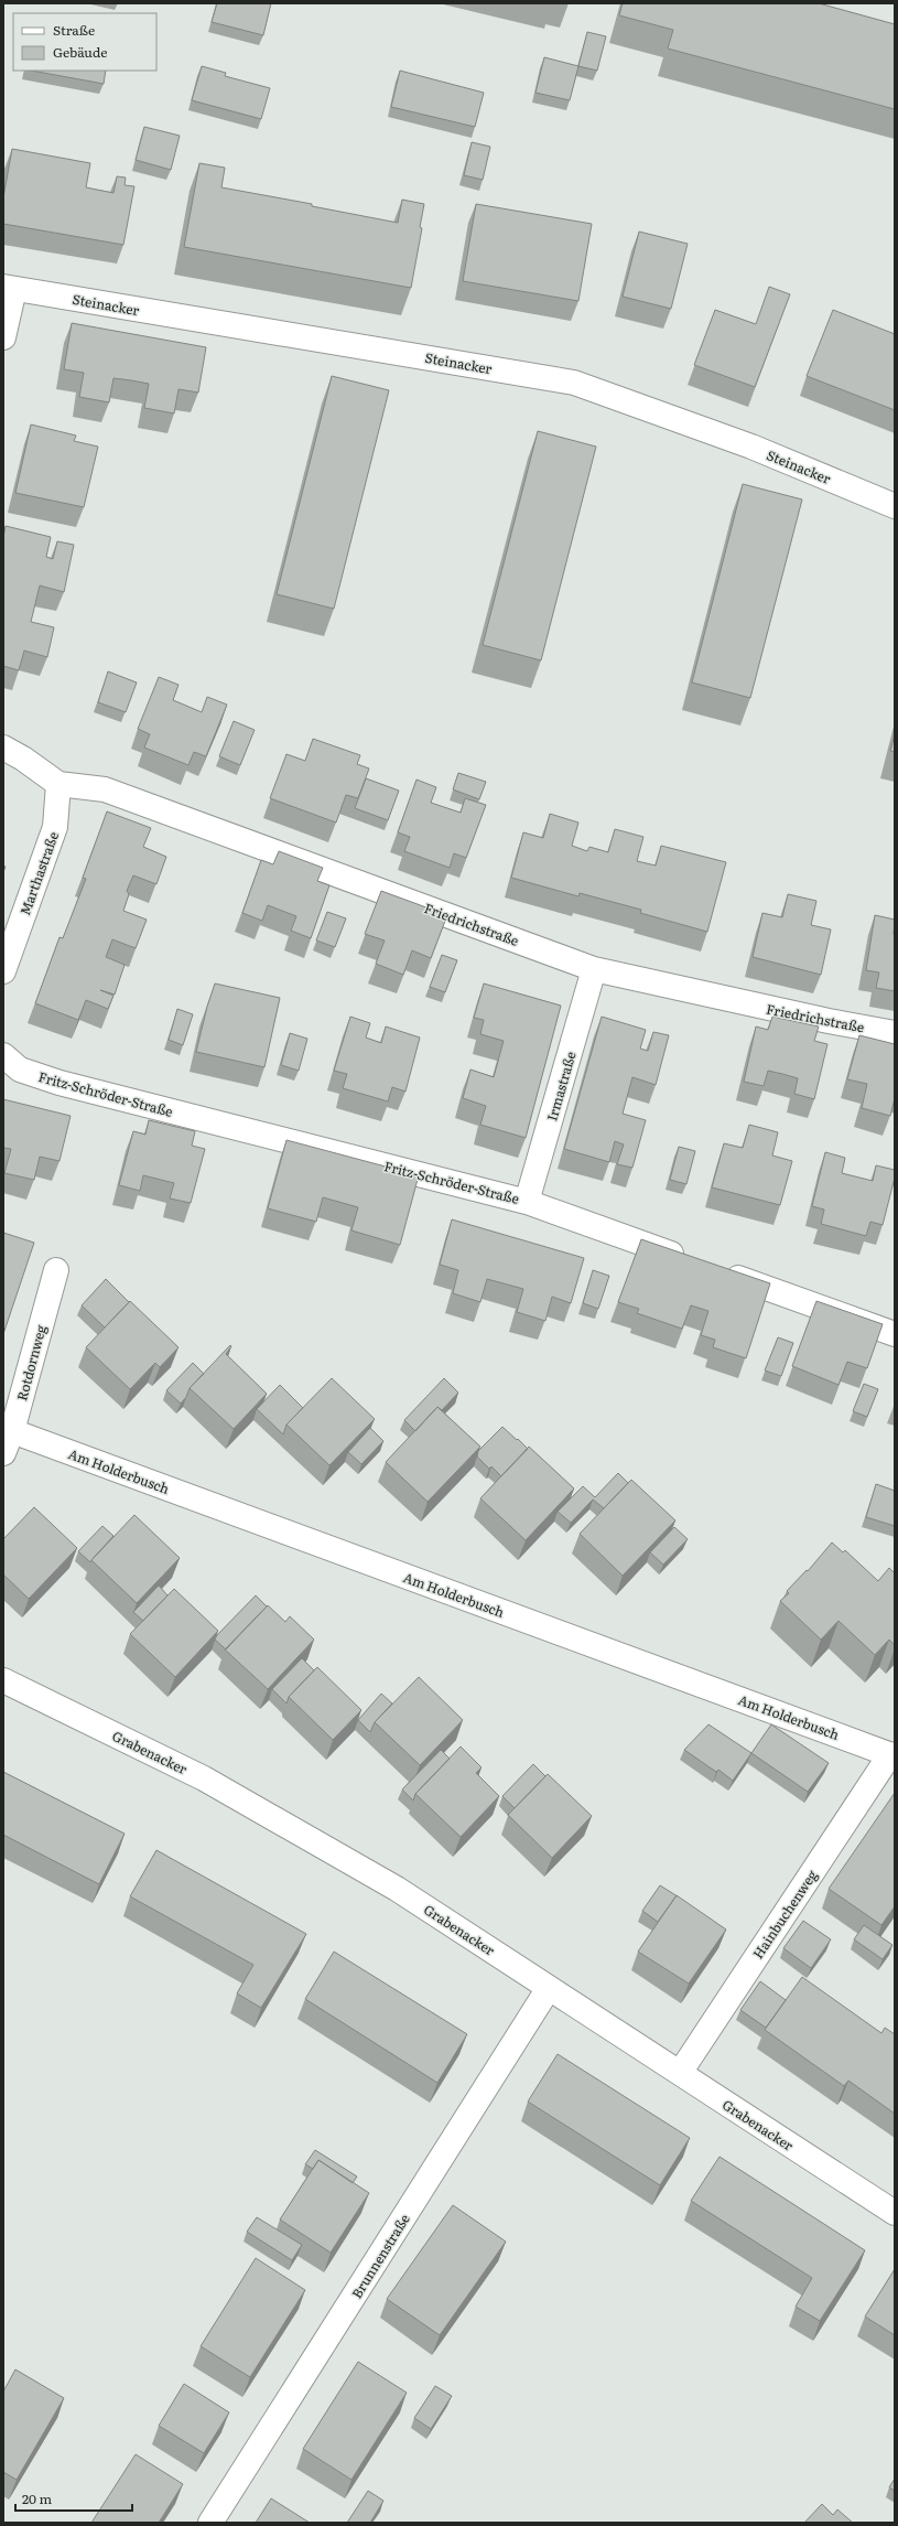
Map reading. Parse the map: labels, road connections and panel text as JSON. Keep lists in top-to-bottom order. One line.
{"streets":{"street":["Steinacker","Marthastraße","Friedrichstraße","Irmastraße","Fritz-Schröder-Straße","Rotdornweg","Am Holderbusch","Grabenacker","Hainbuchenweg","Brunnenstraße"]},"crossings":[["Marthastraße","Friedrichstraße"],["Friedrichstraße","Irmastraße"],["Irmastraße","Fritz-Schröder-Straße"],["Rotdornweg","Am Holderbusch"],["Am Holderbusch","Hainbuchenweg"],["Grabenacker","Hainbuchenweg"],["Grabenacker","Brunnenstraße"]],"legend":["Straße","Gebäude"],"scale_bar":"20 m"}
